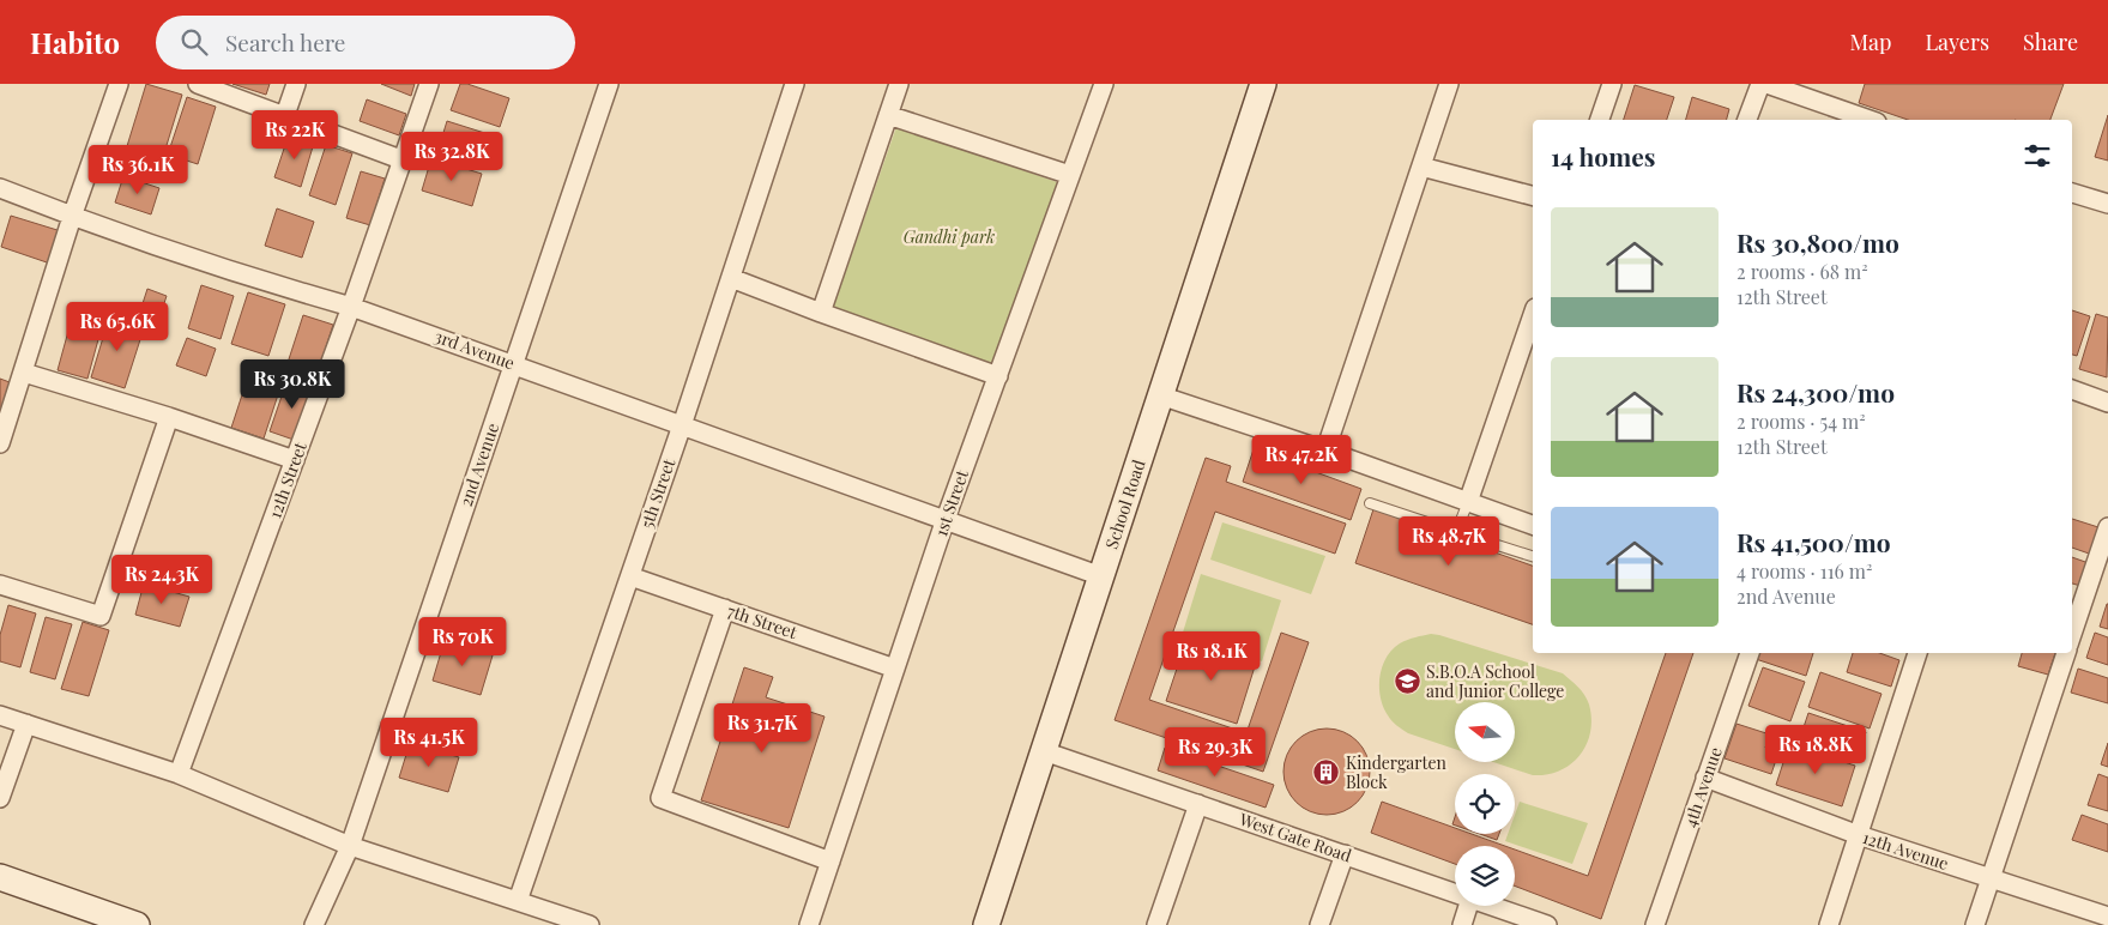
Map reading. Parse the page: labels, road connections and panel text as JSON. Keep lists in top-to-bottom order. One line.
{"streets":{"street":["3rd Avenue","2nd Avenue","12th Street","5th Street","1st Street","School Road","7th Street","4th Avenue","West Gate Road","12th Avenue"]},"crossings":[["3rd Avenue","2nd Avenue"],["3rd Avenue","12th Street"],["3rd Avenue","5th Street"],["3rd Avenue","1st Street"],["3rd Avenue","School Road"],["5th Street","7th Street"],["1st Street","7th Street"],["School Road","West Gate Road"],["4th Avenue","12th Avenue"]],"parks":["Gandhi park"],"places":{"school or university":["S.B.O.A School and Junior College"],"building":["Kindergarten Block"]},"north":"left","page":{"header":"Habito","search":"Search here","nav":["Map","Layers","Share"],"price":["Rs 22K","Rs 32.8K","Rs 36.1K","Rs 65.6K","Rs 30.8K","Rs 47.2K","Rs 48.7K","Rs 24.3K","Rs 70K","Rs 18.1K","Rs 31.7K","Rs 41.5K","Rs 18.8K","Rs 29.3K"],"heading":"14 homes","list":[{"name":"Rs 30,800/mo","note":"2 rooms · 68 m² · 12th Street"},{"name":"Rs 24,300/mo","note":"2 rooms · 54 m² · 12th Street"},{"name":"Rs 41,500/mo","note":"4 rooms · 116 m² · 2nd Avenue"}]}}
